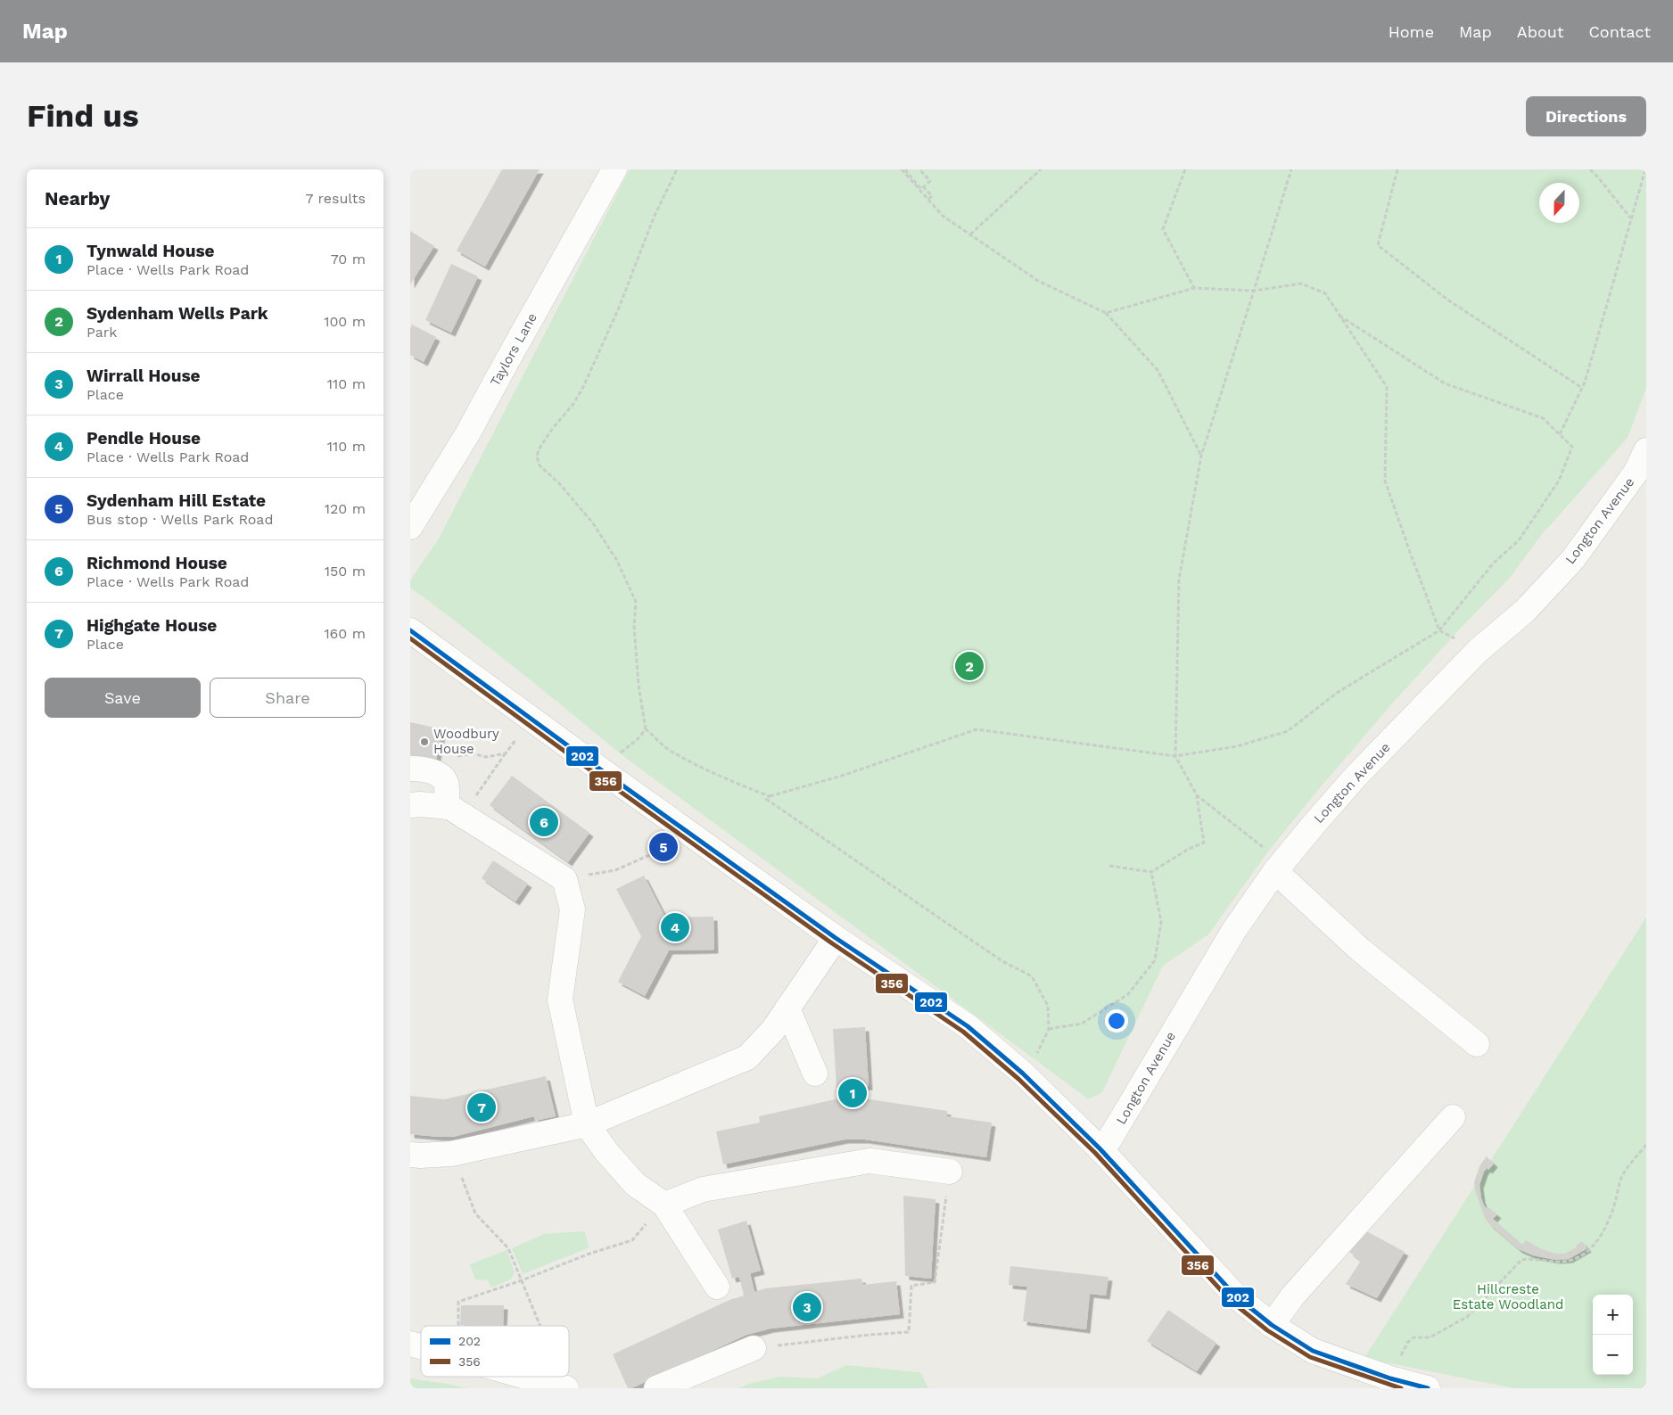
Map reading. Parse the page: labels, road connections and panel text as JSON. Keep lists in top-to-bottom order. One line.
{"streets":{"street":["Taylors Lane","Longton Avenue"]},"parks":["Hillcreste Estate Woodland"],"places":["Woodbury House"],"lines":["transit line 202","transit line 356"],"legend":["202","356"],"north":"bottom","page":{"header":"Map","nav":["Home","Map","About","Contact"],"buttons":["Directions",["Save","Share"]],"title":"Find us","heading":["Nearby","7 results"],"list":[{"mark":"1","name":"Tynwald House","note":"Place · Wells Park Road","value":"70 m"},{"mark":"2","name":"Sydenham Wells Park","note":"Park","value":"100 m"},{"mark":"3","name":"Wirrall House","note":"Place","value":"110 m"},{"mark":"4","name":"Pendle House","note":"Place · Wells Park Road","value":"110 m"},{"mark":"5","name":"Sydenham Hill Estate","note":"Bus stop · Wells Park Road","value":"120 m"},{"mark":"6","name":"Richmond House","note":"Place · Wells Park Road","value":"150 m"},{"mark":"7","name":"Highgate House","note":"Place","value":"160 m"}],"pins":["2","6","5","4","1","7","3"],"map_buttons":["+","−"]}}
